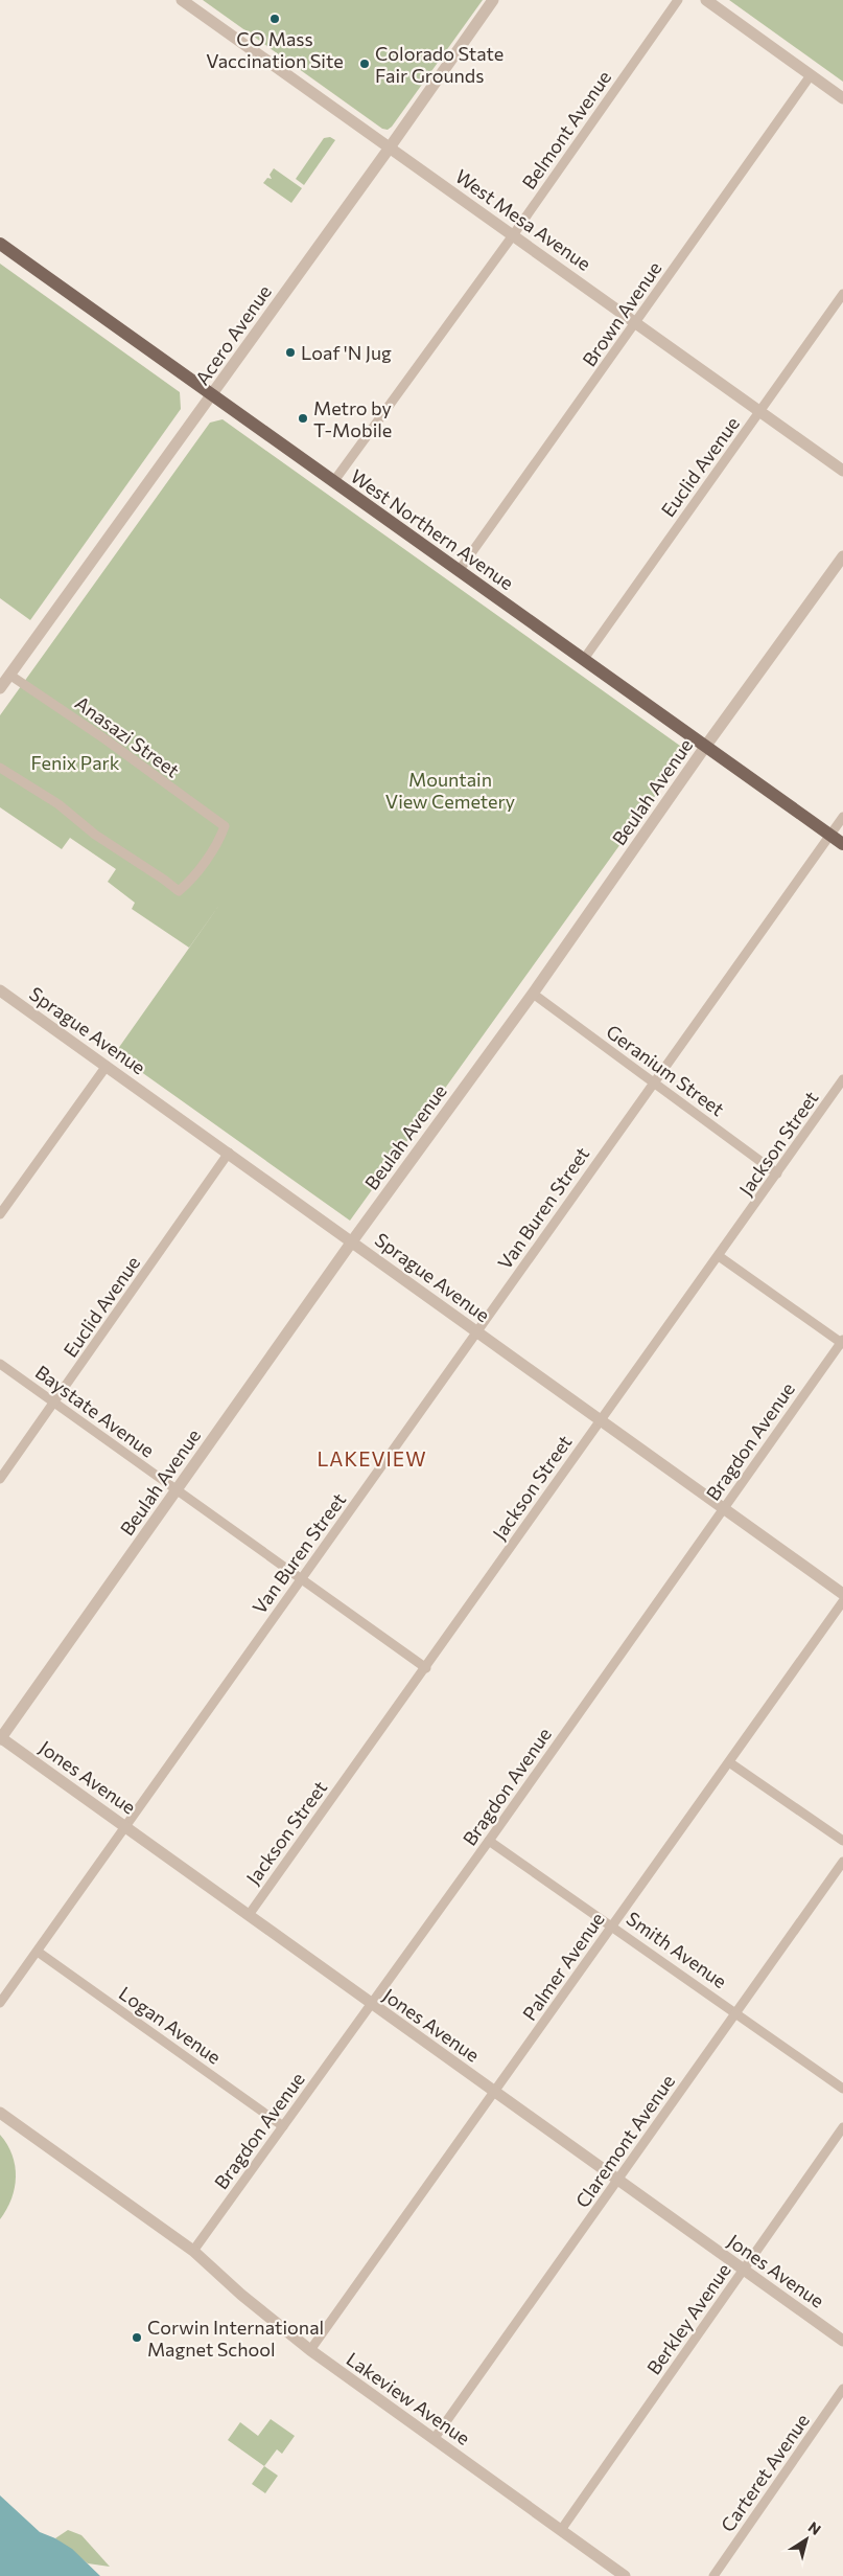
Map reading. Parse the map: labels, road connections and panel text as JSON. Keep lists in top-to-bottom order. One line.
{"streets":{"main road":["West Northern Avenue"],"street":["Belmont Avenue","West Mesa Avenue","Brown Avenue","Acero Avenue","Euclid Avenue","Anasazi Street","Beulah Avenue","Sprague Avenue","Geranium Street","Jackson Street","Van Buren Street","Baystate Avenue","Bragdon Avenue","Jones Avenue","Smith Avenue","Palmer Avenue","Logan Avenue","Claremont Avenue","Berkley Avenue","Lakeview Avenue","Carteret Avenue"]},"crossings":[["Belmont Avenue","West Mesa Avenue"],["Belmont Avenue","West Northern Avenue"],["West Mesa Avenue","Brown Avenue"],["West Mesa Avenue","Acero Avenue"],["West Mesa Avenue","Euclid Avenue"],["Brown Avenue","West Northern Avenue"],["Acero Avenue","West Northern Avenue"],["Acero Avenue","Anasazi Street"],["Euclid Avenue","West Northern Avenue"],["Euclid Avenue","Sprague Avenue"],["Euclid Avenue","Baystate Avenue"],["West Northern Avenue","Beulah Avenue"],["West Northern Avenue","Van Buren Street"],["Beulah Avenue","Sprague Avenue"],["Beulah Avenue","Geranium Street"],["Beulah Avenue","Baystate Avenue"],["Beulah Avenue","Jones Avenue"],["Sprague Avenue","Jackson Street"],["Sprague Avenue","Van Buren Street"],["Sprague Avenue","Bragdon Avenue"],["Geranium Street","Jackson Street"],["Geranium Street","Van Buren Street"],["Jackson Street","Baystate Avenue"],["Jackson Street","Jones Avenue"],["Van Buren Street","Baystate Avenue"],["Van Buren Street","Jones Avenue"],["Van Buren Street","Logan Avenue"],["Bragdon Avenue","Jones Avenue"],["Bragdon Avenue","Smith Avenue"],["Bragdon Avenue","Logan Avenue"],["Bragdon Avenue","Lakeview Avenue"],["Jones Avenue","Palmer Avenue"],["Jones Avenue","Claremont Avenue"],["Jones Avenue","Berkley Avenue"],["Smith Avenue","Palmer Avenue"],["Smith Avenue","Claremont Avenue"],["Palmer Avenue","Lakeview Avenue"],["Claremont Avenue","Lakeview Avenue"],["Berkley Avenue","Lakeview Avenue"]],"districts":["LAKEVIEW"],"parks":["Fenix Park","Mountain View Cemetery"],"places":["CO Mass Vaccination Site","Colorado State Fair Grounds","Loaf 'N Jug","Metro by T-Mobile","Corwin International Magnet School"],"north":"top right"}
